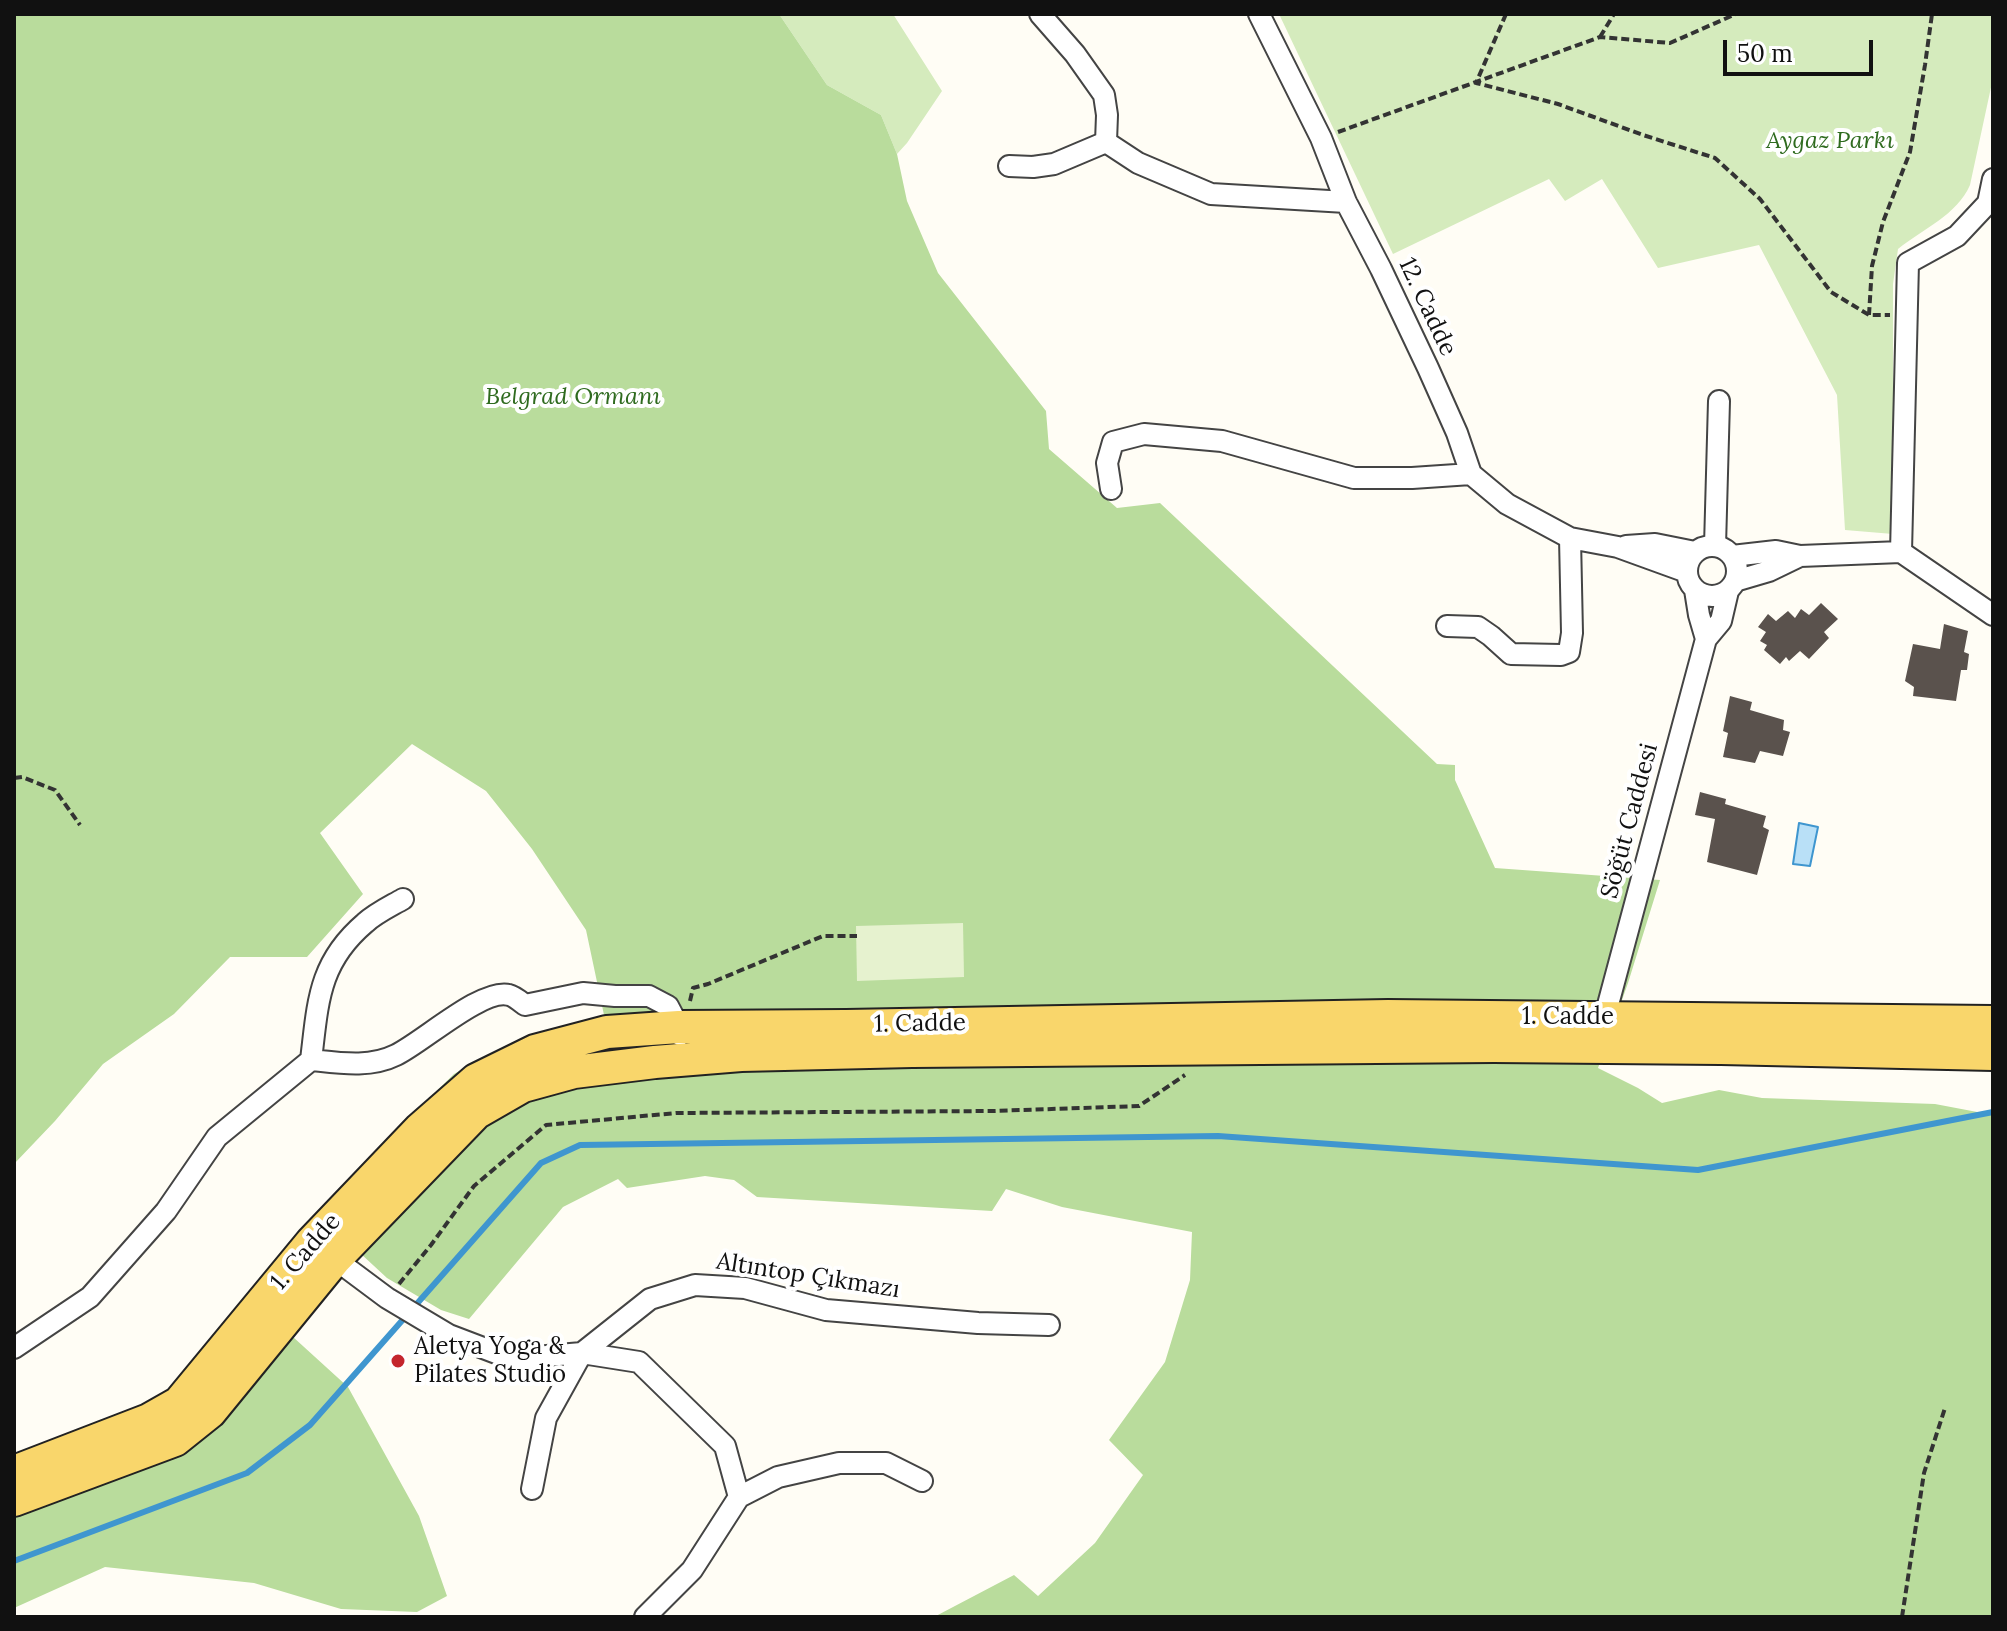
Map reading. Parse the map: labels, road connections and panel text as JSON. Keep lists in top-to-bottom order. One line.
{"streets":{"main road":["1. Cadde"],"street":["12. Cadde","Söğüt Caddesi","Altıntop Çıkmazı"]},"crossings":[["Söğüt Caddesi","1. Cadde"]],"parks":["Aygaz Parkı","Belgrad Ormanı"],"places":["Aletya Yoga & Pilates Studio"],"scale_bar":"50 m"}
